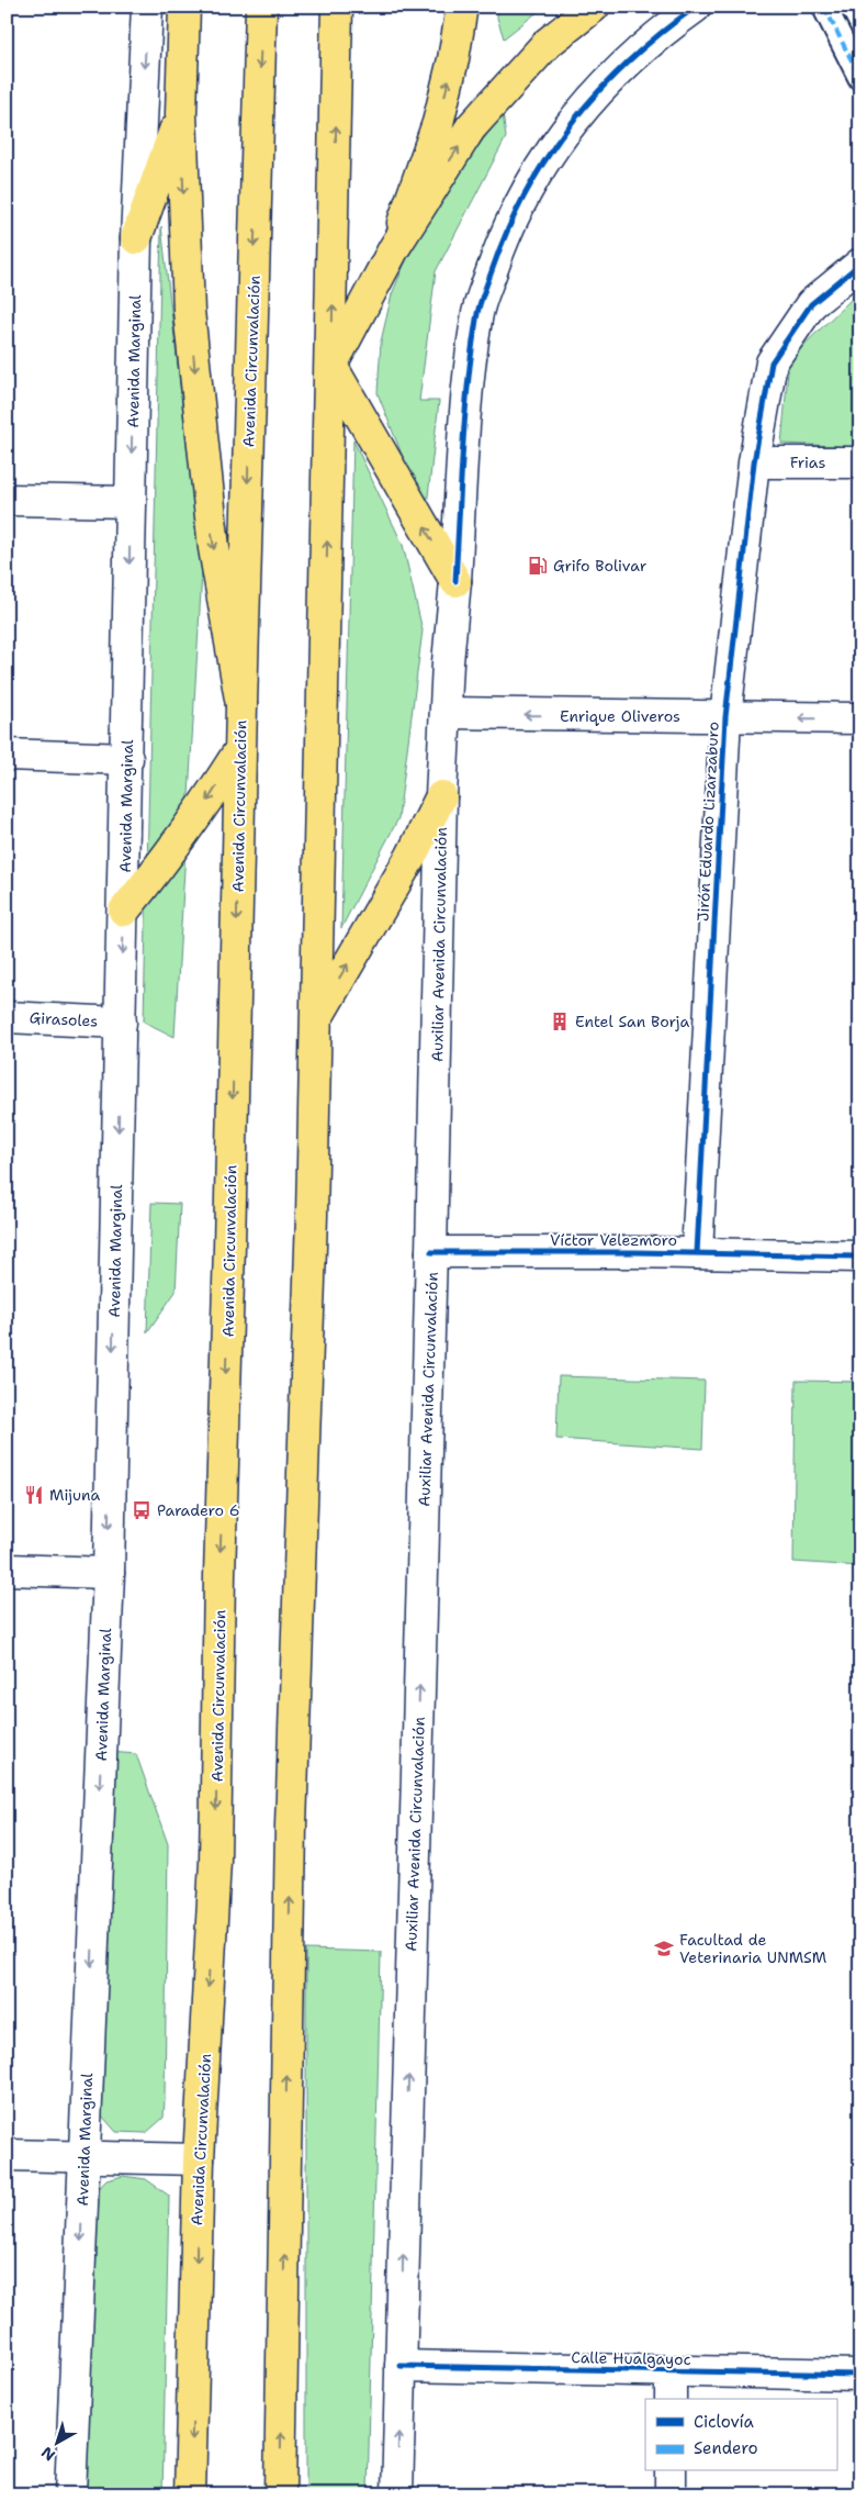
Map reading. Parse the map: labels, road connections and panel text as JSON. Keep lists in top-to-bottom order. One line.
{"streets":{"main road":["Avenida Marginal","Avenida Circunvalación","Frias","Enrique Oliveros","Jirón Eduardo Lizarzaburo","Auxiliar Avenida Circunvalación","Girasoles","Víctor Velezmoro","Calle Hualgayoc"]},"crossings":[["Avenida Marginal","Girasoles"],["Frias","Jirón Eduardo Lizarzaburo"],["Enrique Oliveros","Jirón Eduardo Lizarzaburo"],["Enrique Oliveros","Auxiliar Avenida Circunvalación"],["Jirón Eduardo Lizarzaburo","Víctor Velezmoro"],["Auxiliar Avenida Circunvalación","Víctor Velezmoro"],["Auxiliar Avenida Circunvalación","Calle Hualgayoc"]],"one_way":["Enrique Oliveros"],"places":{"fuel station":["Grifo Bolivar"],"building":["Entel San Borja"],"restaurant":["Mijuna"],"bus stop":["Paradero 6"],"school or university":["Facultad de Veterinaria UNMSM"]},"legend":["Ciclovía","Sendero"],"north":"bottom left"}
